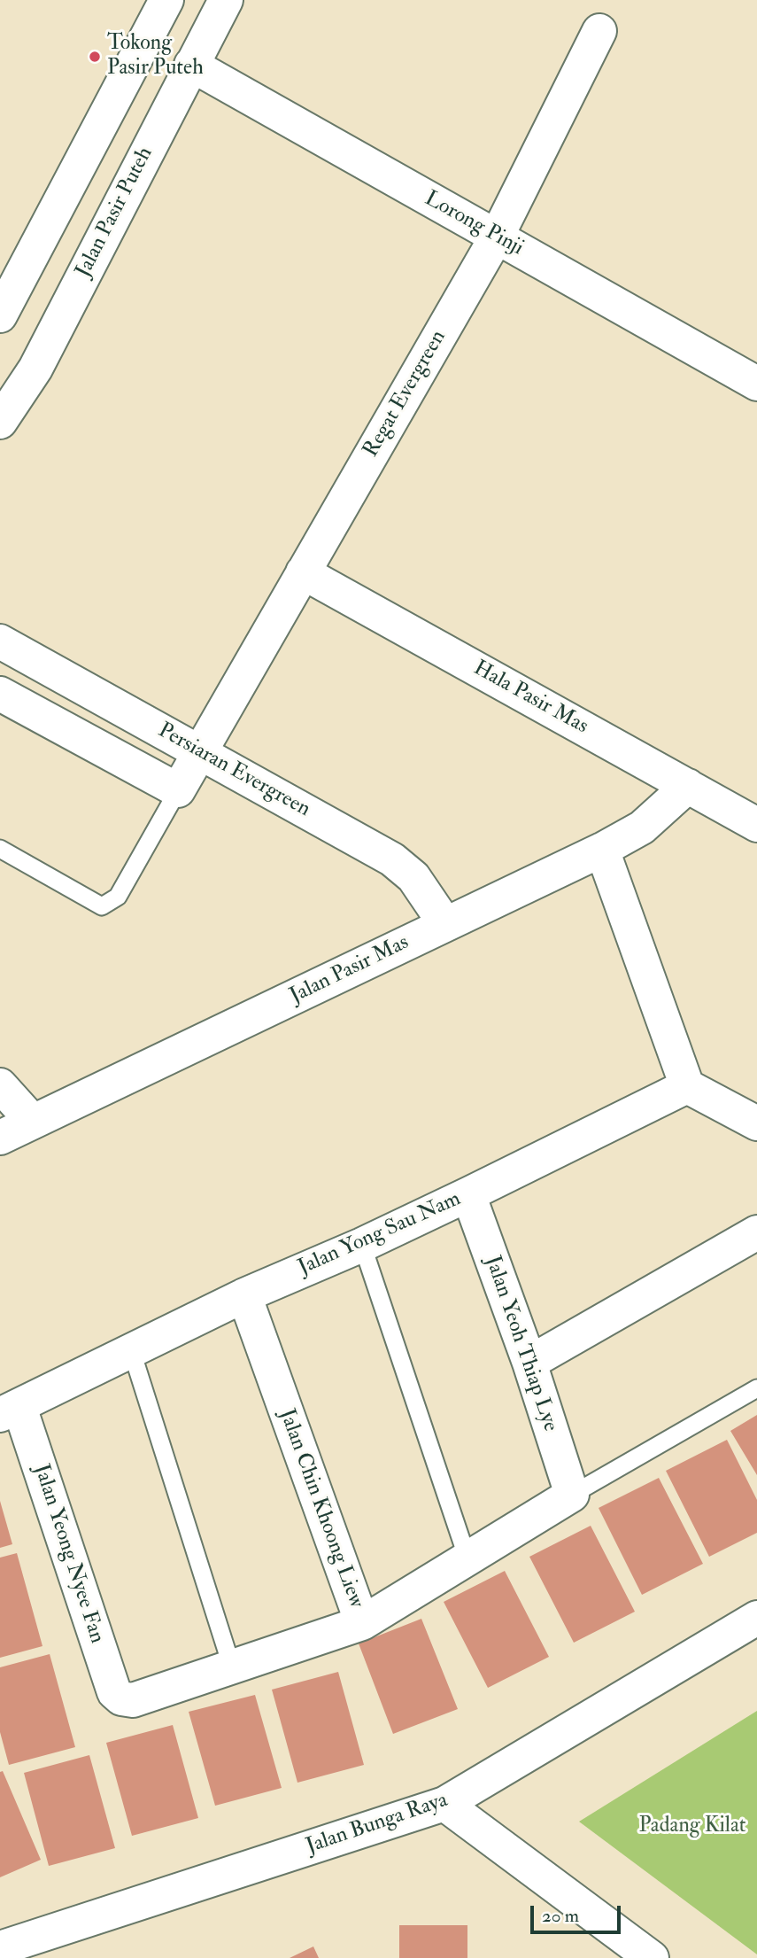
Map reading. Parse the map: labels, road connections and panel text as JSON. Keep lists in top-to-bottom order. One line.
{"streets":{"street":["Jalan Pasir Puteh","Lorong Pinji","Regat Evergreen","Hala Pasir Mas","Persiaran Evergreen","Jalan Pasir Mas","Jalan Yong Sau Nam","Jalan Yeoh Thiap Lye","Jalan Chin Khoong Liew","Jalan Yeong Nyee Fan","Jalan Bunga Raya"]},"crossings":[["Jalan Pasir Puteh","Lorong Pinji"],["Lorong Pinji","Regat Evergreen"],["Regat Evergreen","Hala Pasir Mas"],["Regat Evergreen","Persiaran Evergreen"],["Hala Pasir Mas","Jalan Pasir Mas"],["Persiaran Evergreen","Jalan Pasir Mas"],["Jalan Yong Sau Nam","Jalan Yeoh Thiap Lye"],["Jalan Yong Sau Nam","Jalan Chin Khoong Liew"],["Jalan Yong Sau Nam","Jalan Yeong Nyee Fan"],["Jalan Chin Khoong Liew","Jalan Yeong Nyee Fan"]],"parks":["Padang Kilat"],"places":["Tokong Pasir Puteh"],"scale_bar":"20 m"}
